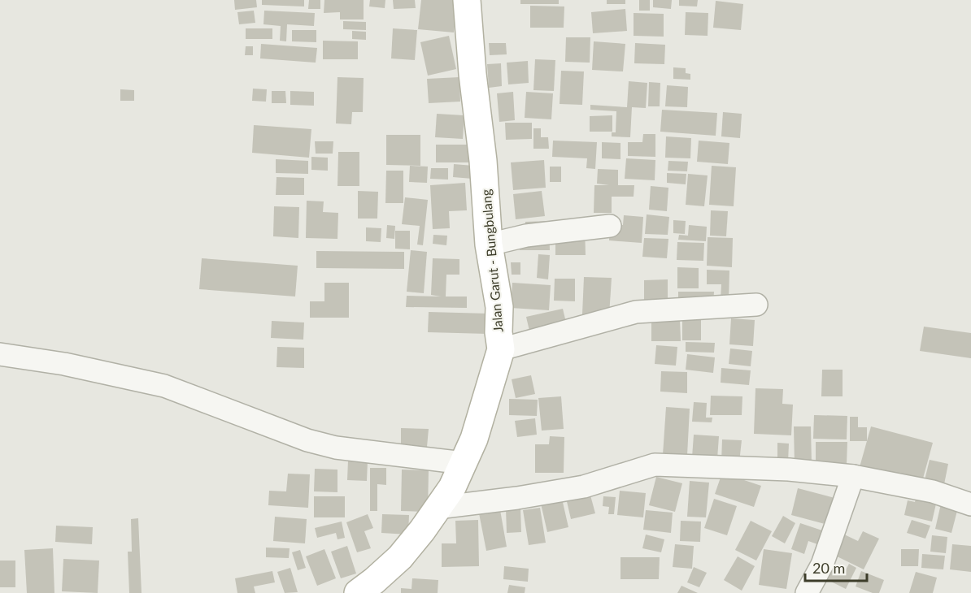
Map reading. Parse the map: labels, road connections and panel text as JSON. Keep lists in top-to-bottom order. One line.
{"streets":{"main road":["Jalan Garut - Bungbulang"]},"scale_bar":"20 m"}
